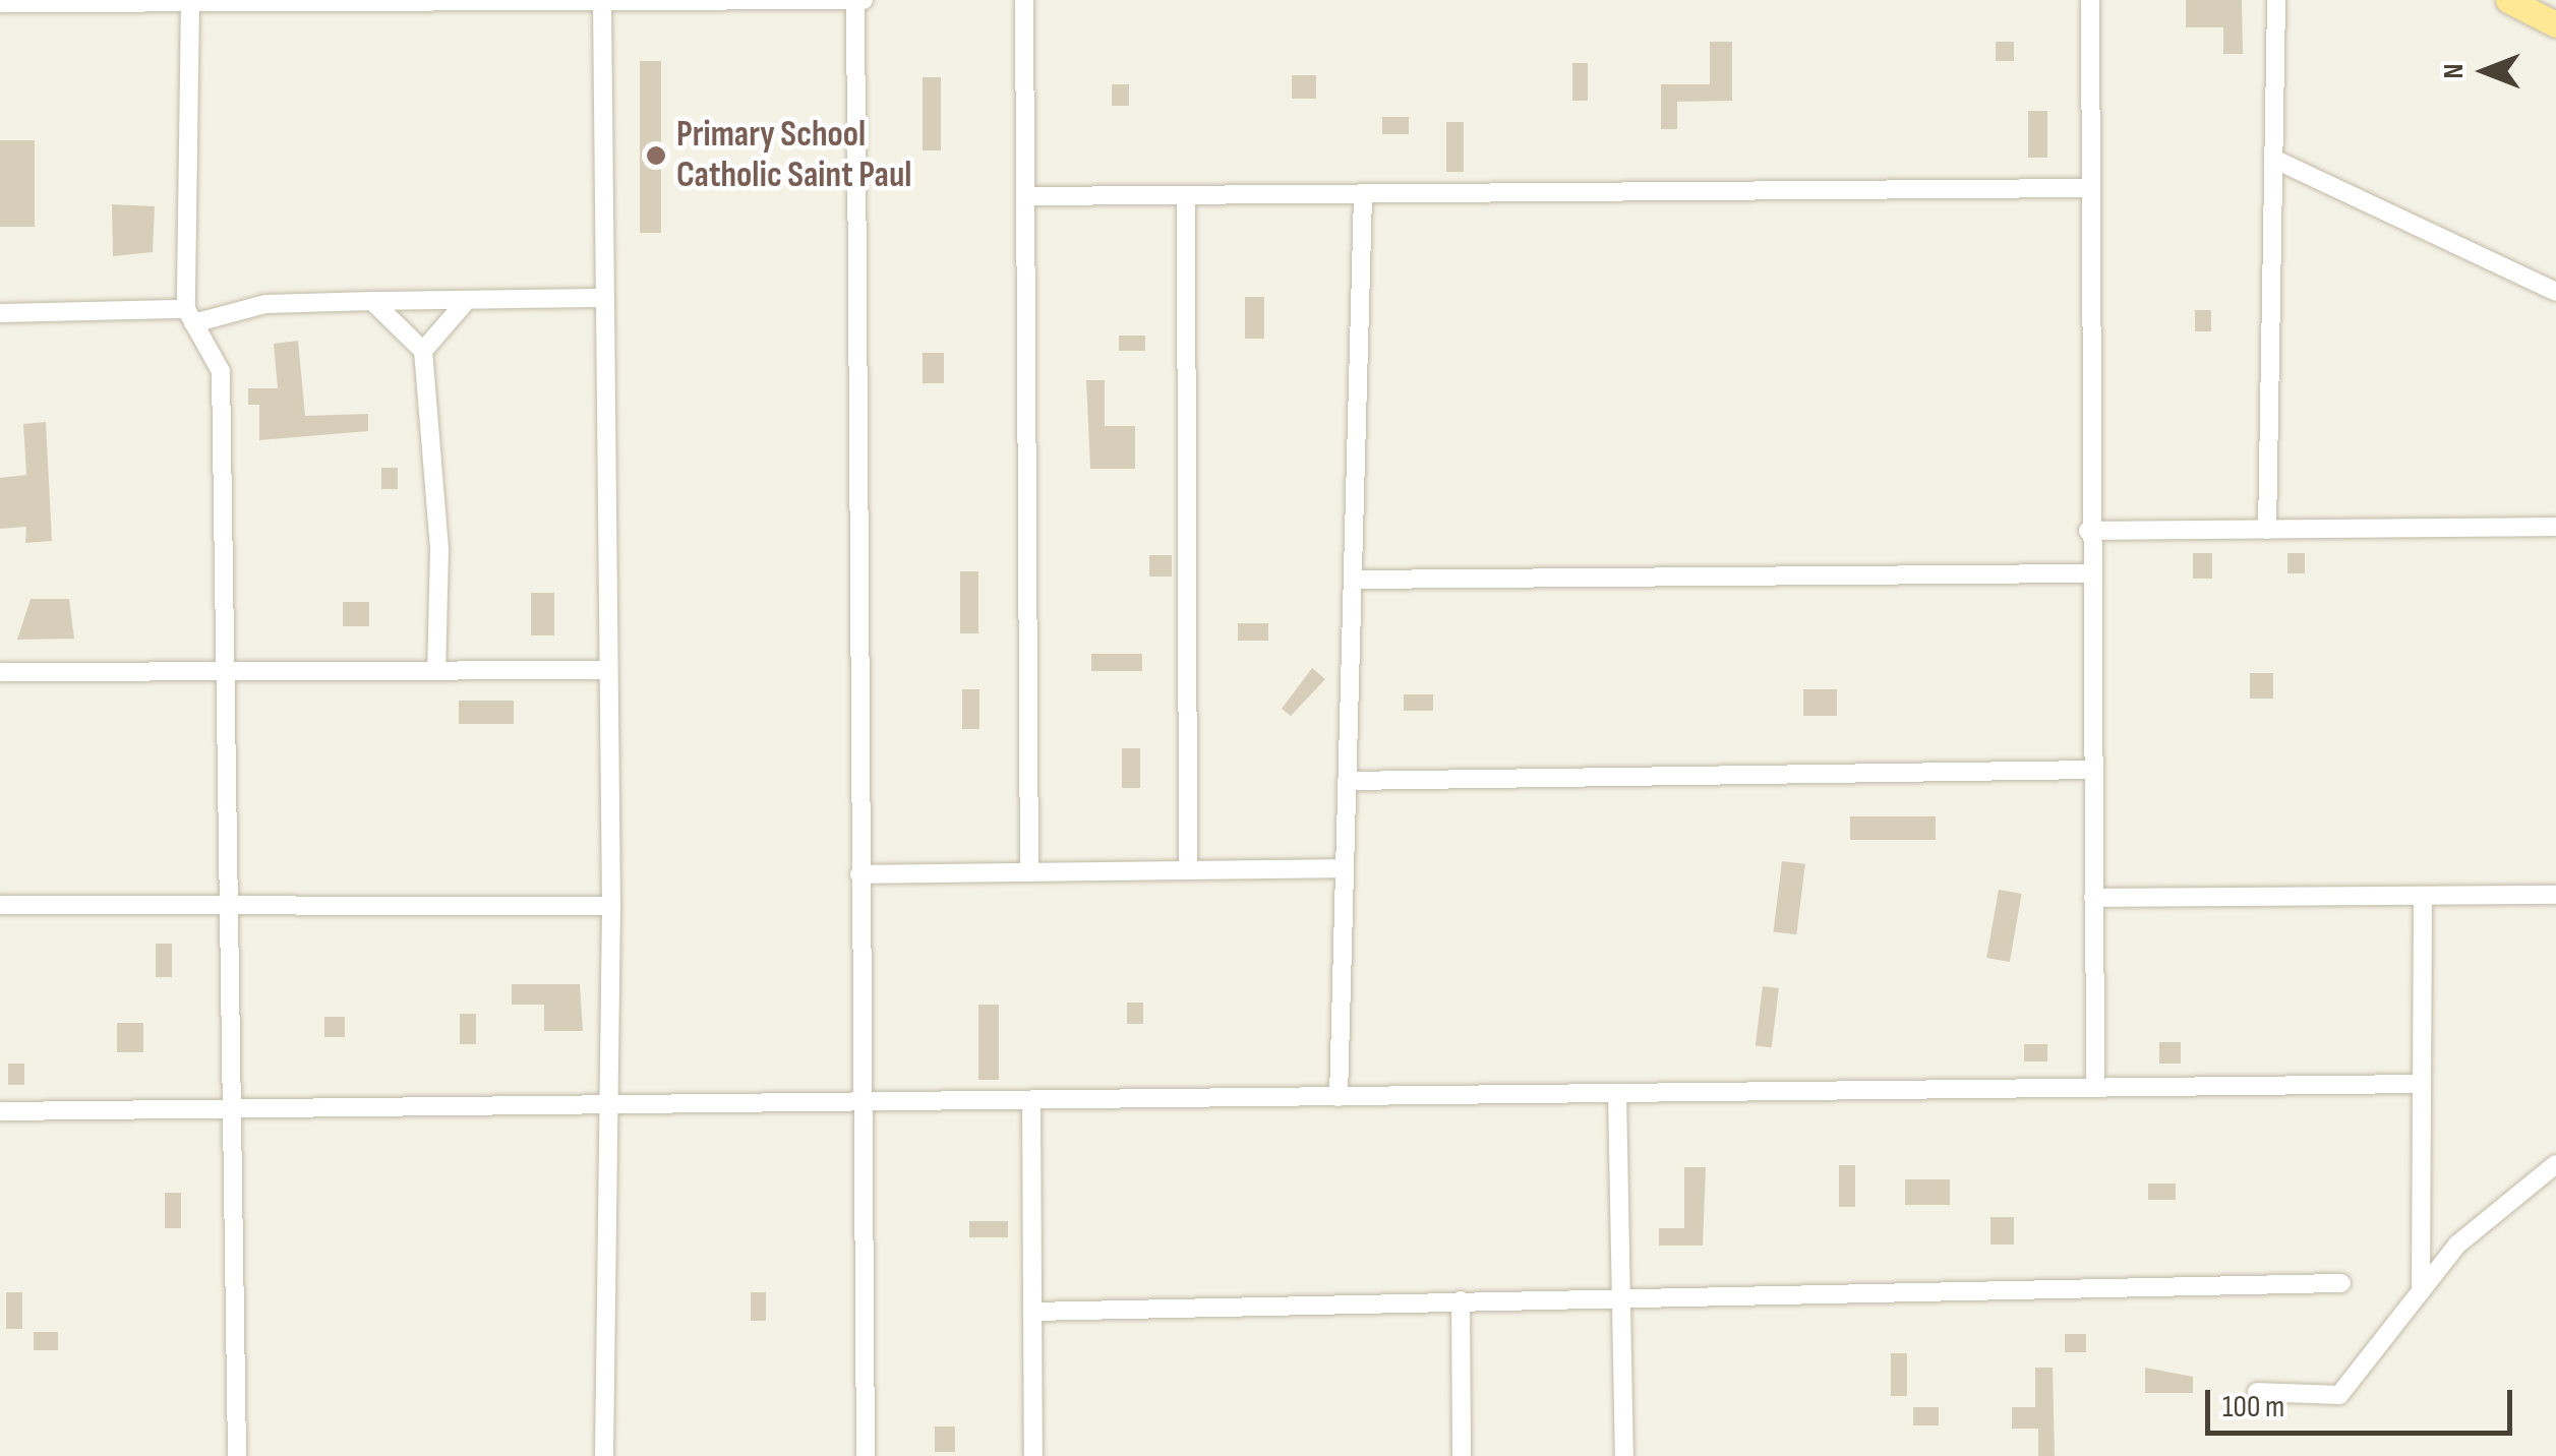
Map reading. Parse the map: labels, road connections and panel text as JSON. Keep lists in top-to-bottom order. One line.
{"places":["Primary School Catholic Saint Paul"],"scale_bar":"100 m","north":"left"}
